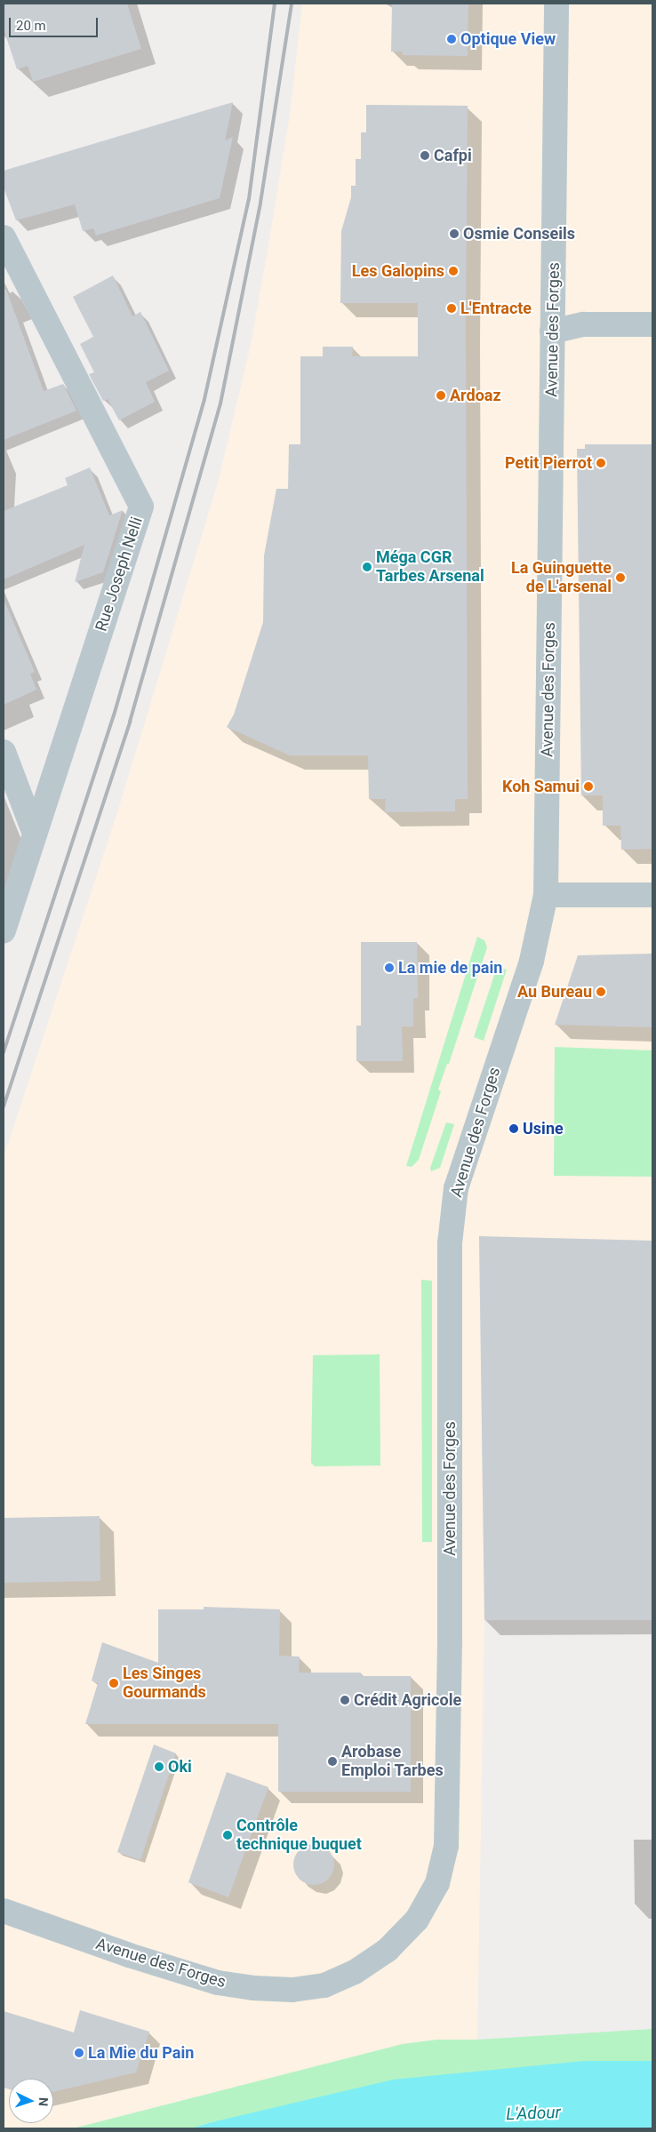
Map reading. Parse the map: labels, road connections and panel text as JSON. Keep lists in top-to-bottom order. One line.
{"streets":{"street":["Avenue des Forges","Rue Joseph Nelli"]},"water":["L'Adour"],"places":["Optique View","Cafpi","Osmie Conseils","Les Galopins","L'Entracte","Ardoaz","Petit Pierrot","Méga CGR Tarbes Arsenal","La Guinguette de L'arsenal","Koh Samui","La mie de pain","Au Bureau","Usine","Les Singes Gourmands","Crédit Agricole","Arobase Emploi Tarbes","Oki","Contrôle technique buquet","La Mie du Pain"],"scale_bar":"20 m","north":"right"}
